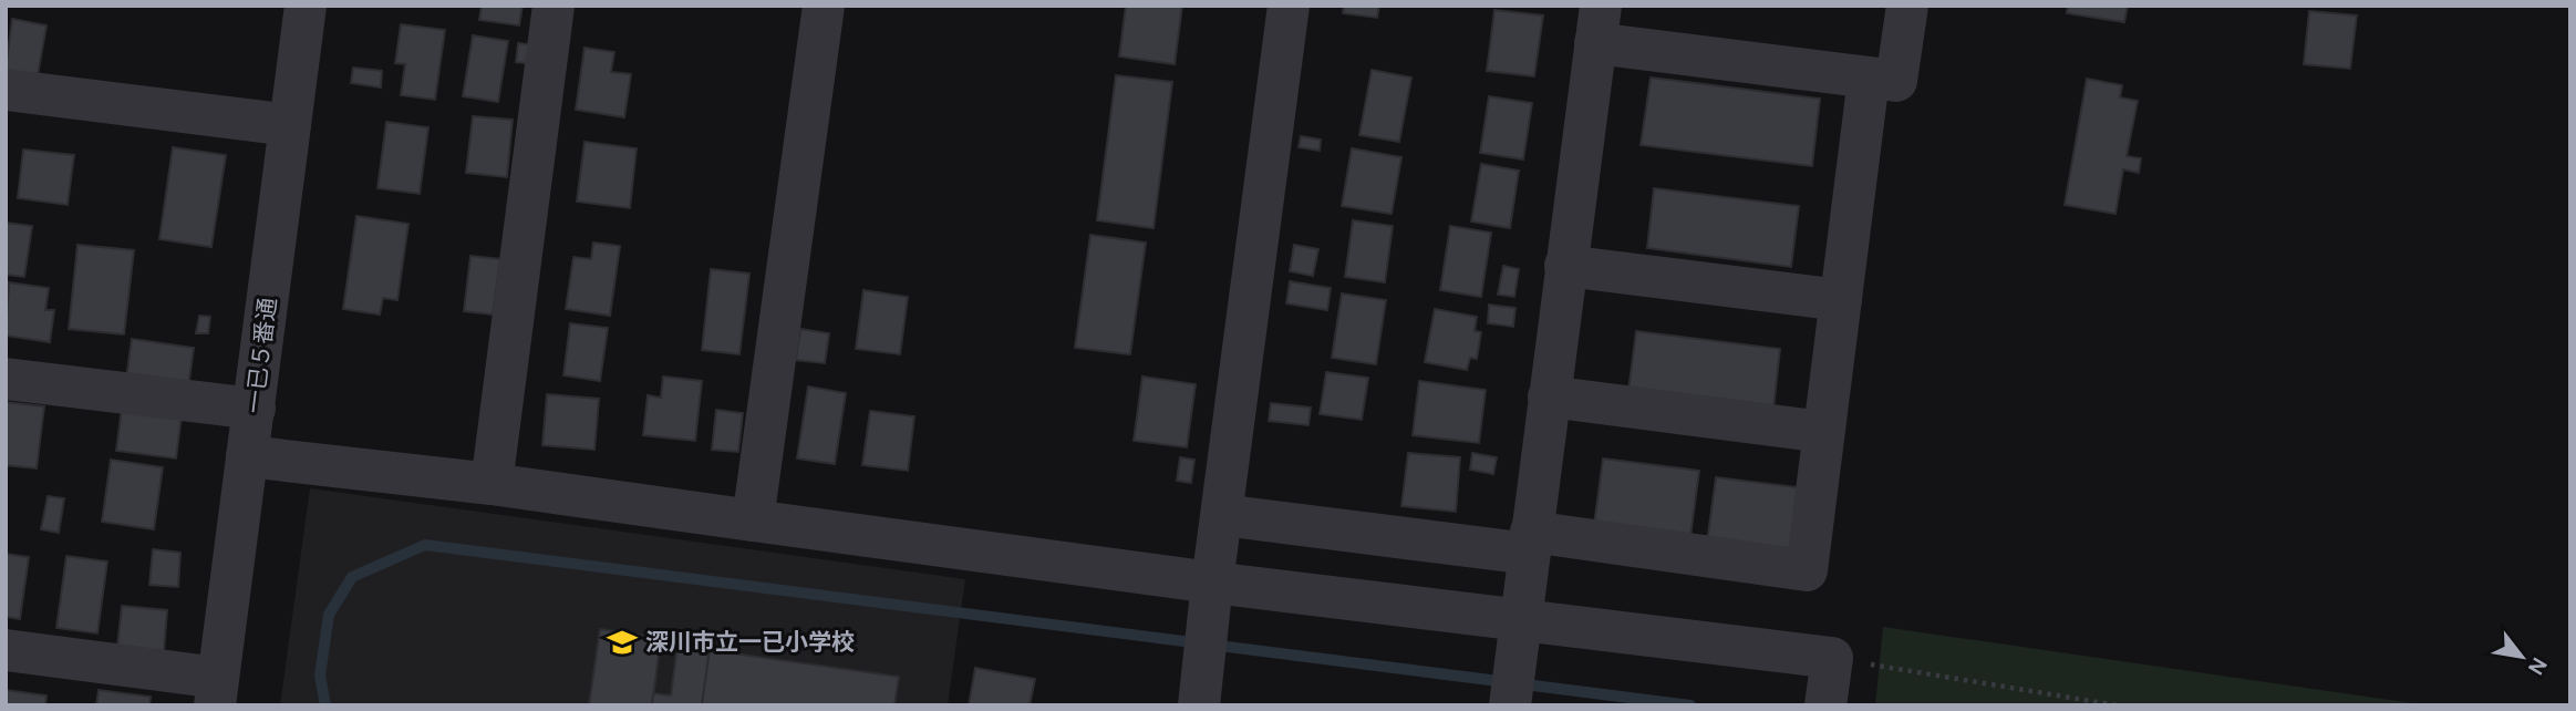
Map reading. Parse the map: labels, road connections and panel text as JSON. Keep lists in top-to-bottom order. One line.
{"streets":{"street":["一已５番通"]},"places":{"school or university":["深川市立一已小学校"]},"north":"bottom right"}
